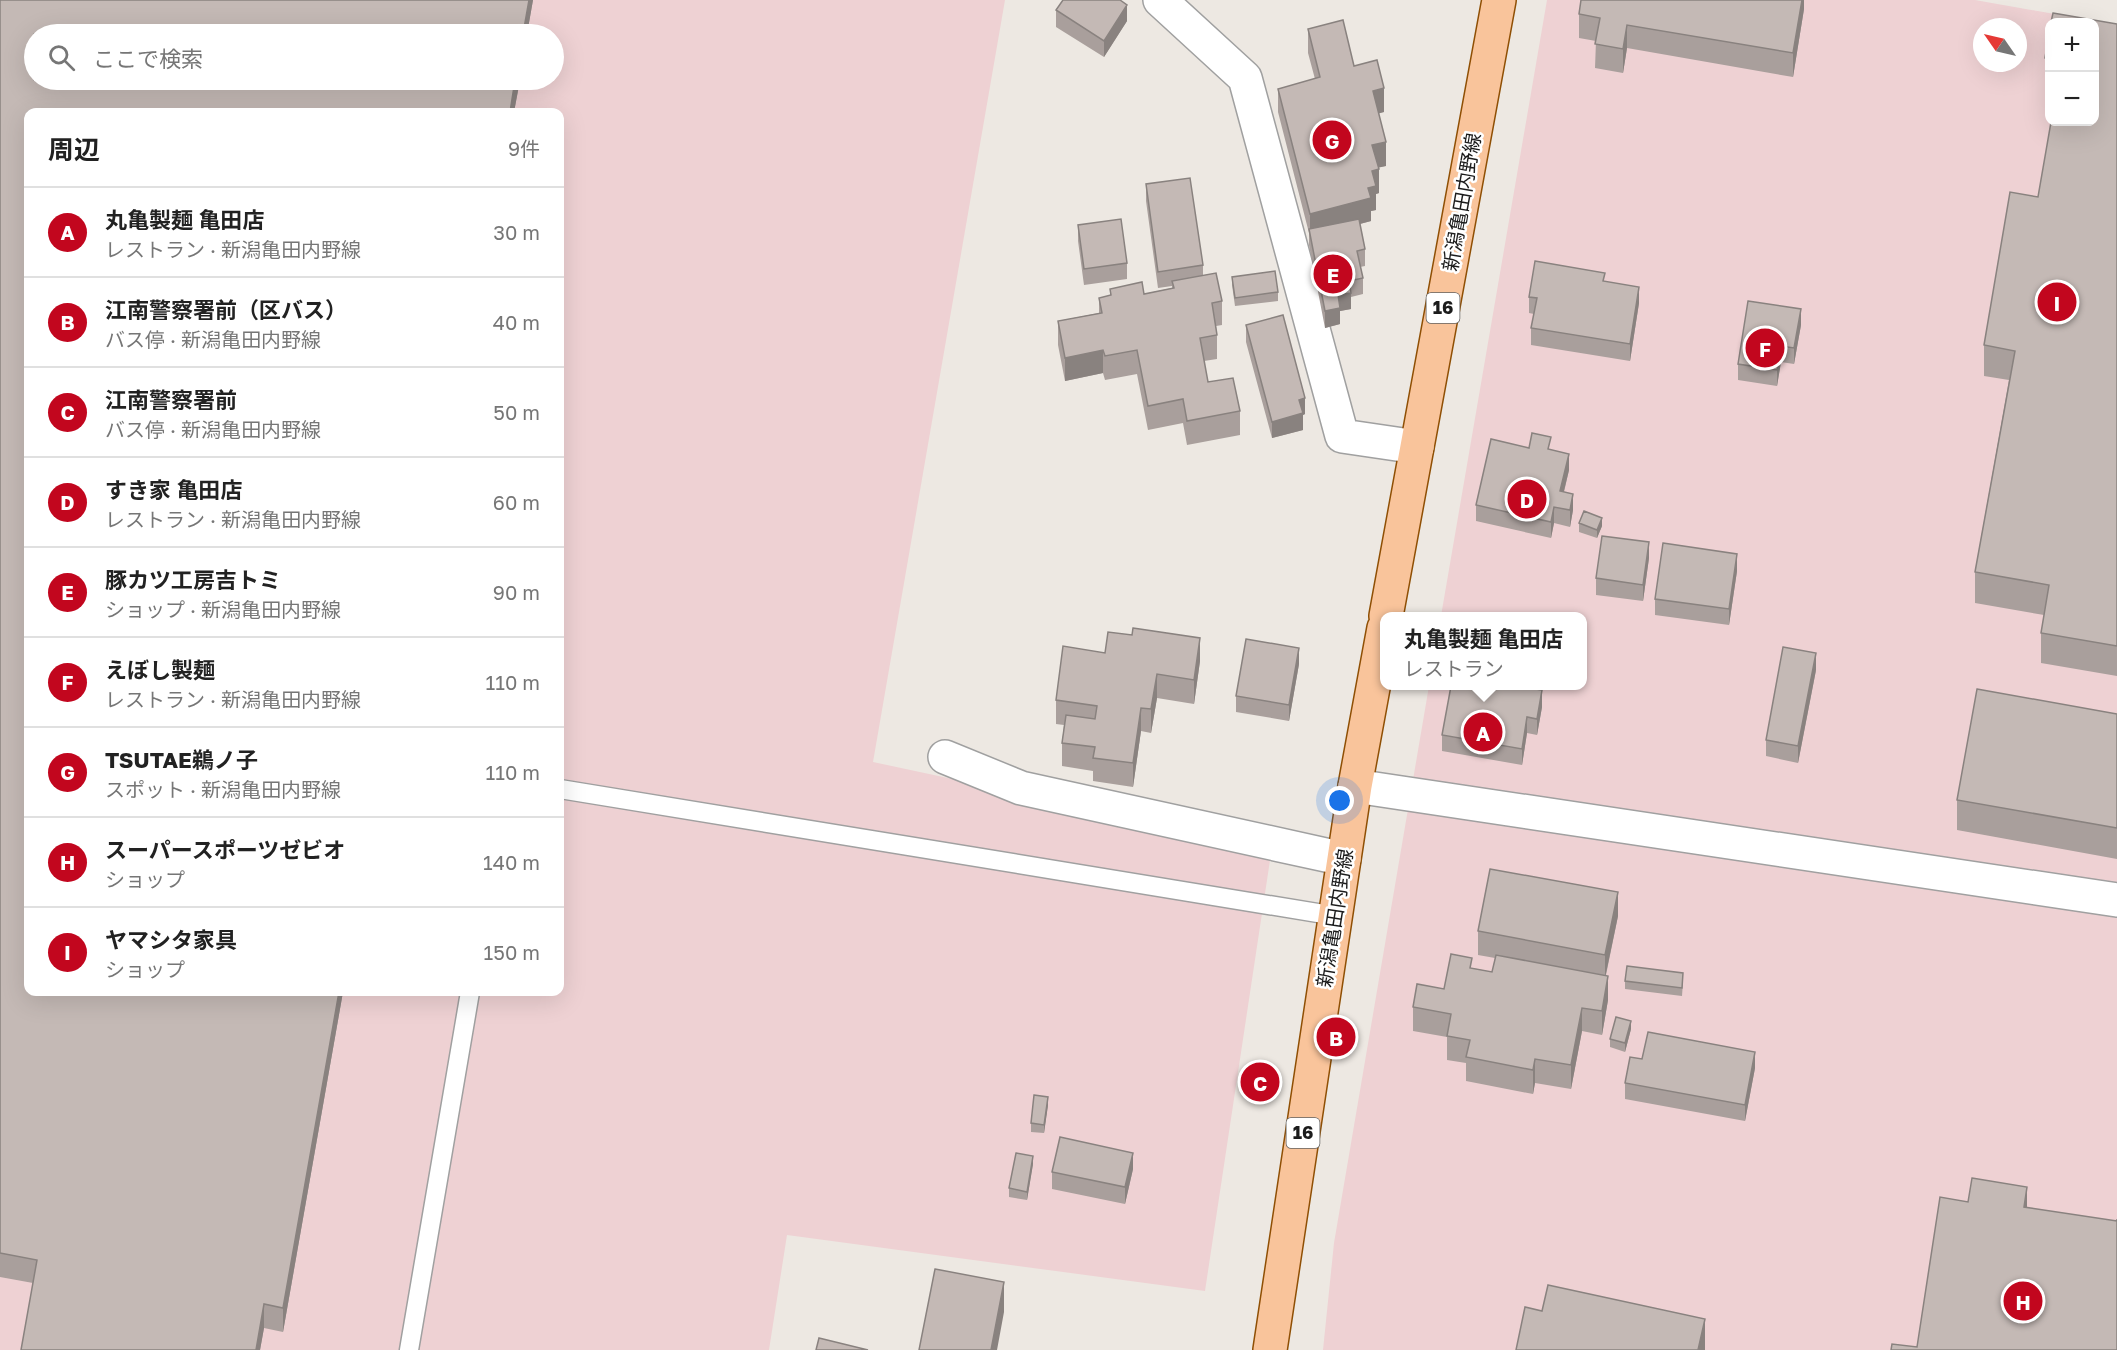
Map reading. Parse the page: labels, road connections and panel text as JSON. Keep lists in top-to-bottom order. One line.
{"streets":{"main road":["新潟亀田内野線","16"]},"north":"top left","page":{"map_buttons":["+","−"],"search":"ここで検索","heading":["周辺","9件"],"pins":["G","E","I","F","D","A","B","C","H"],"list":[{"mark":"A","name":"丸亀製麺 亀田店","note":"レストラン · 新潟亀田内野線","value":"30 m"},{"mark":"B","name":"江南警察署前（区バス）","note":"バス停 · 新潟亀田内野線","value":"40 m"},{"mark":"C","name":"江南警察署前","note":"バス停 · 新潟亀田内野線","value":"50 m"},{"mark":"D","name":"すき家 亀田店","note":"レストラン · 新潟亀田内野線","value":"60 m"},{"mark":"E","name":"豚カツ工房吉トミ","note":"ショップ · 新潟亀田内野線","value":"90 m"},{"mark":"F","name":"えぼし製麺","note":"レストラン · 新潟亀田内野線","value":"110 m"},{"mark":"G","name":"TSUTAE鵜ノ子","note":"スポット · 新潟亀田内野線","value":"110 m"},{"mark":"H","name":"スーパースポーツゼビオ","note":"ショップ","value":"140 m"},{"mark":"I","name":"ヤマシタ家具","note":"ショップ","value":"150 m"}],"popup":["丸亀製麺 亀田店","レストラン"]}}
